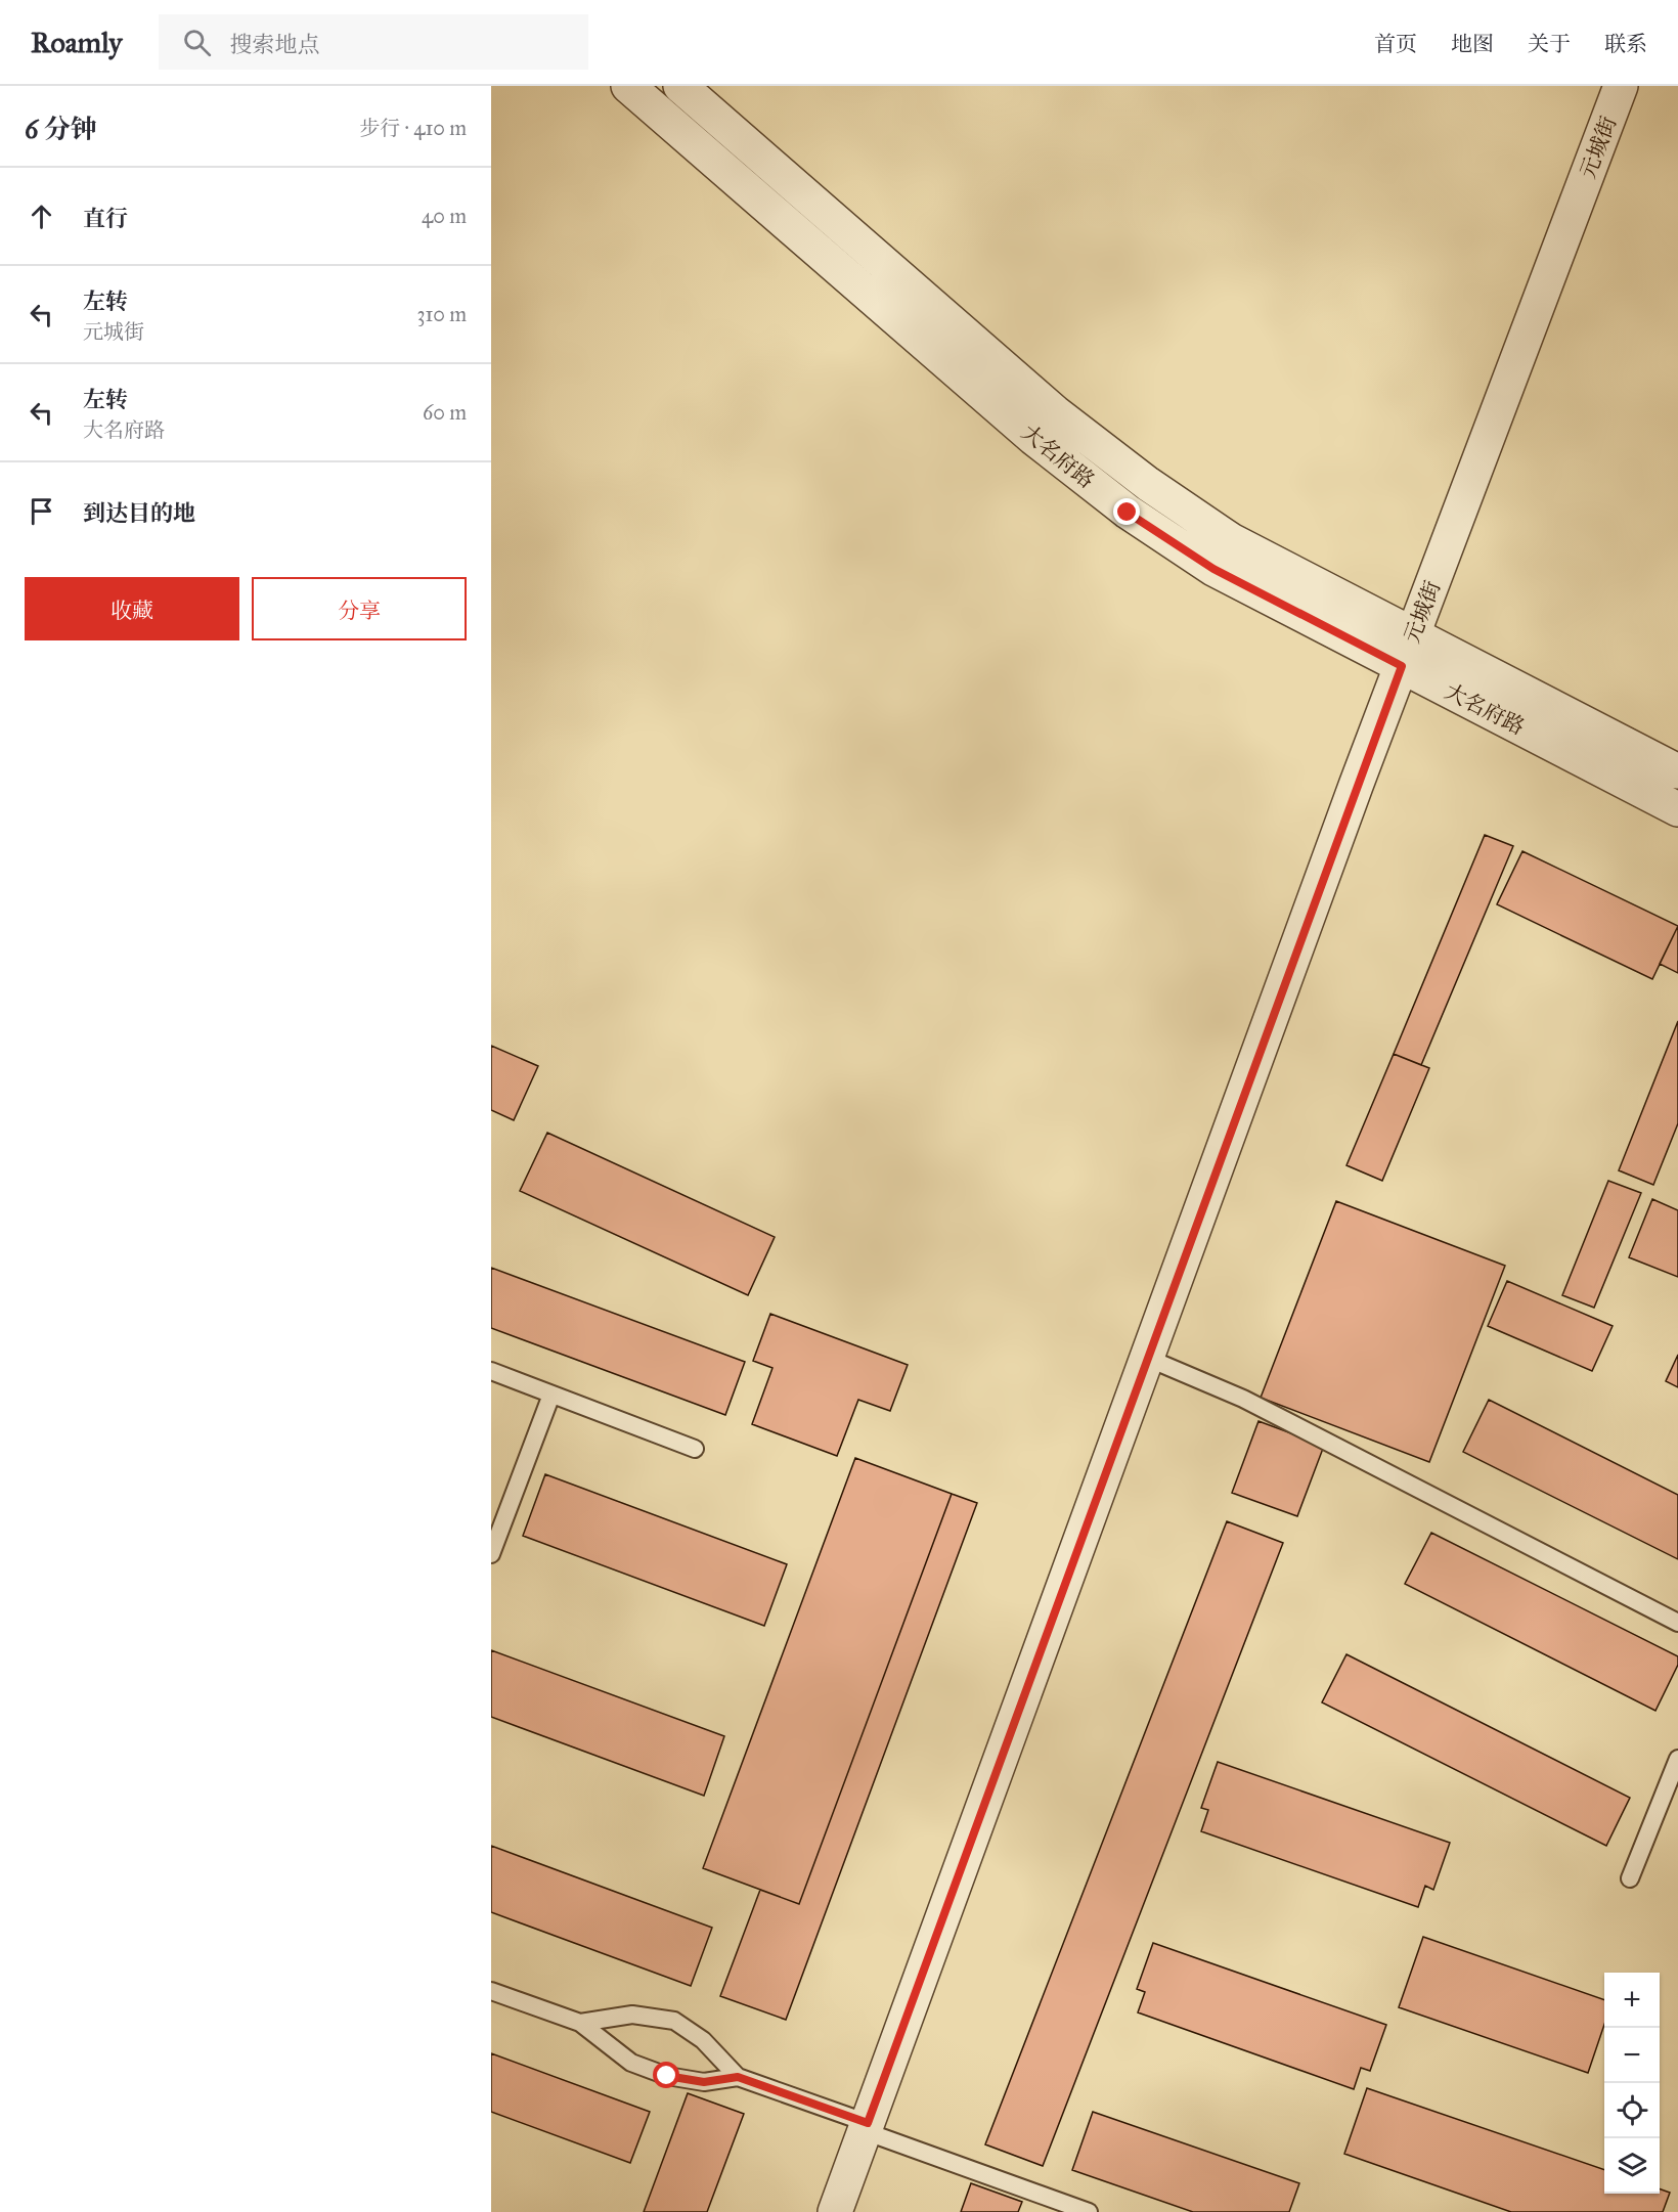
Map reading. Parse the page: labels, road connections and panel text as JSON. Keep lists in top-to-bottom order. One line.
{"streets":{"street":["元城街","大名府路"]},"crossings":[["元城街","大名府路"]],"page":{"header":"Roamly","search":"搜索地点","nav":["首页","地图","关于","联系"],"heading":["6 分钟","步行 · 410 m"],"list":[["直行","40 m"],["左转","元城街","310 m"],["左转","大名府路","60 m"],"到达目的地"],"buttons":["收藏","分享"],"map_buttons":["+","−"]}}
